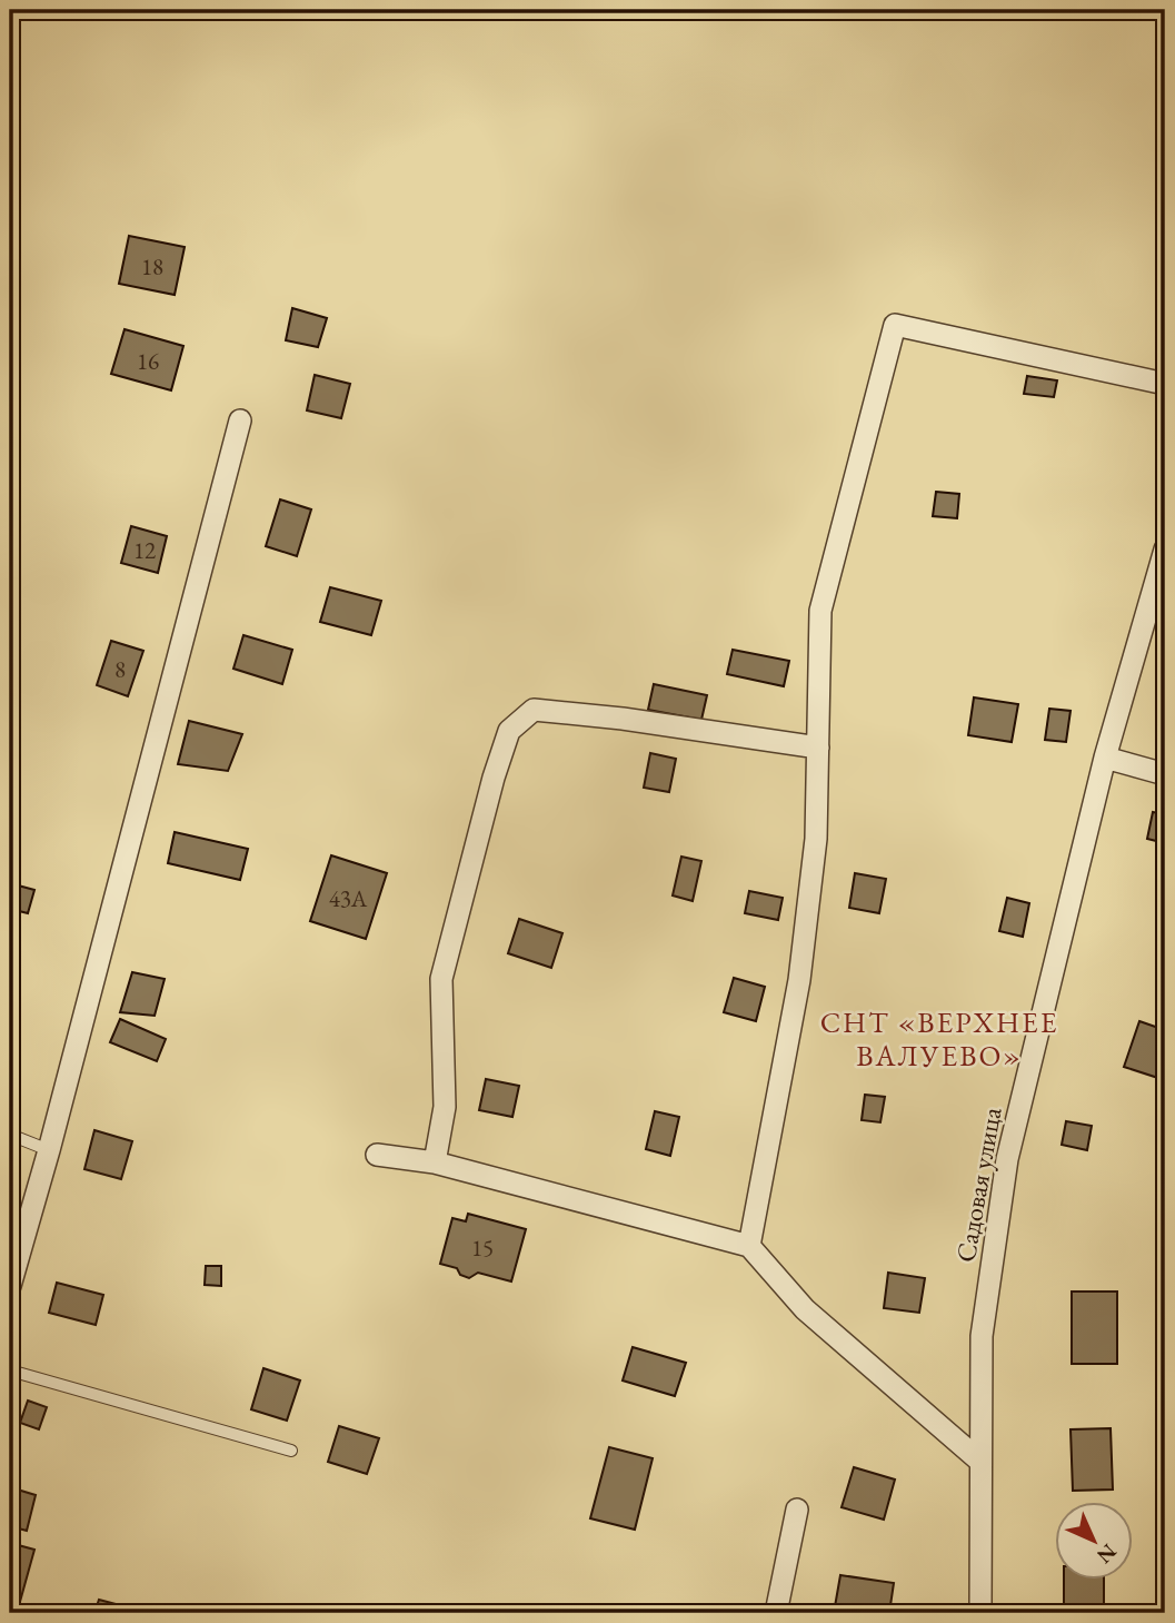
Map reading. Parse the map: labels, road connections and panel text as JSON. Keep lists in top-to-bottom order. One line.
{"streets":{"street":["Садовая улица"]},"districts":["СНТ «ВЕРХНЕЕ ВАЛУЕВО»"],"house_numbers":["18","16","12","8","43А","15"],"north":"bottom right"}
